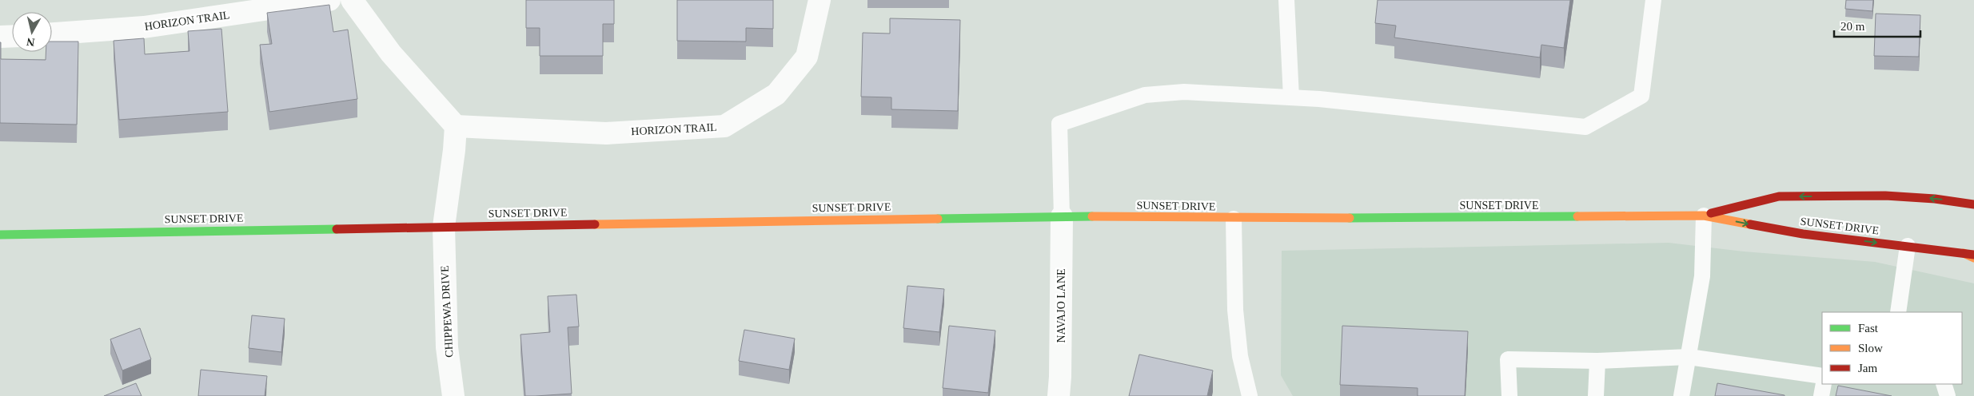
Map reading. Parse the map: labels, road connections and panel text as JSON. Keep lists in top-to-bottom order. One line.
{"streets":{"street":["HORIZON TRAIL","SUNSET DRIVE","NAVAJO LANE","CHIPPEWA DRIVE"]},"crossings":[["SUNSET DRIVE","NAVAJO LANE"],["SUNSET DRIVE","CHIPPEWA DRIVE"]],"legend":["Fast","Slow","Jam"],"scale_bar":"20 m","north":"bottom"}
